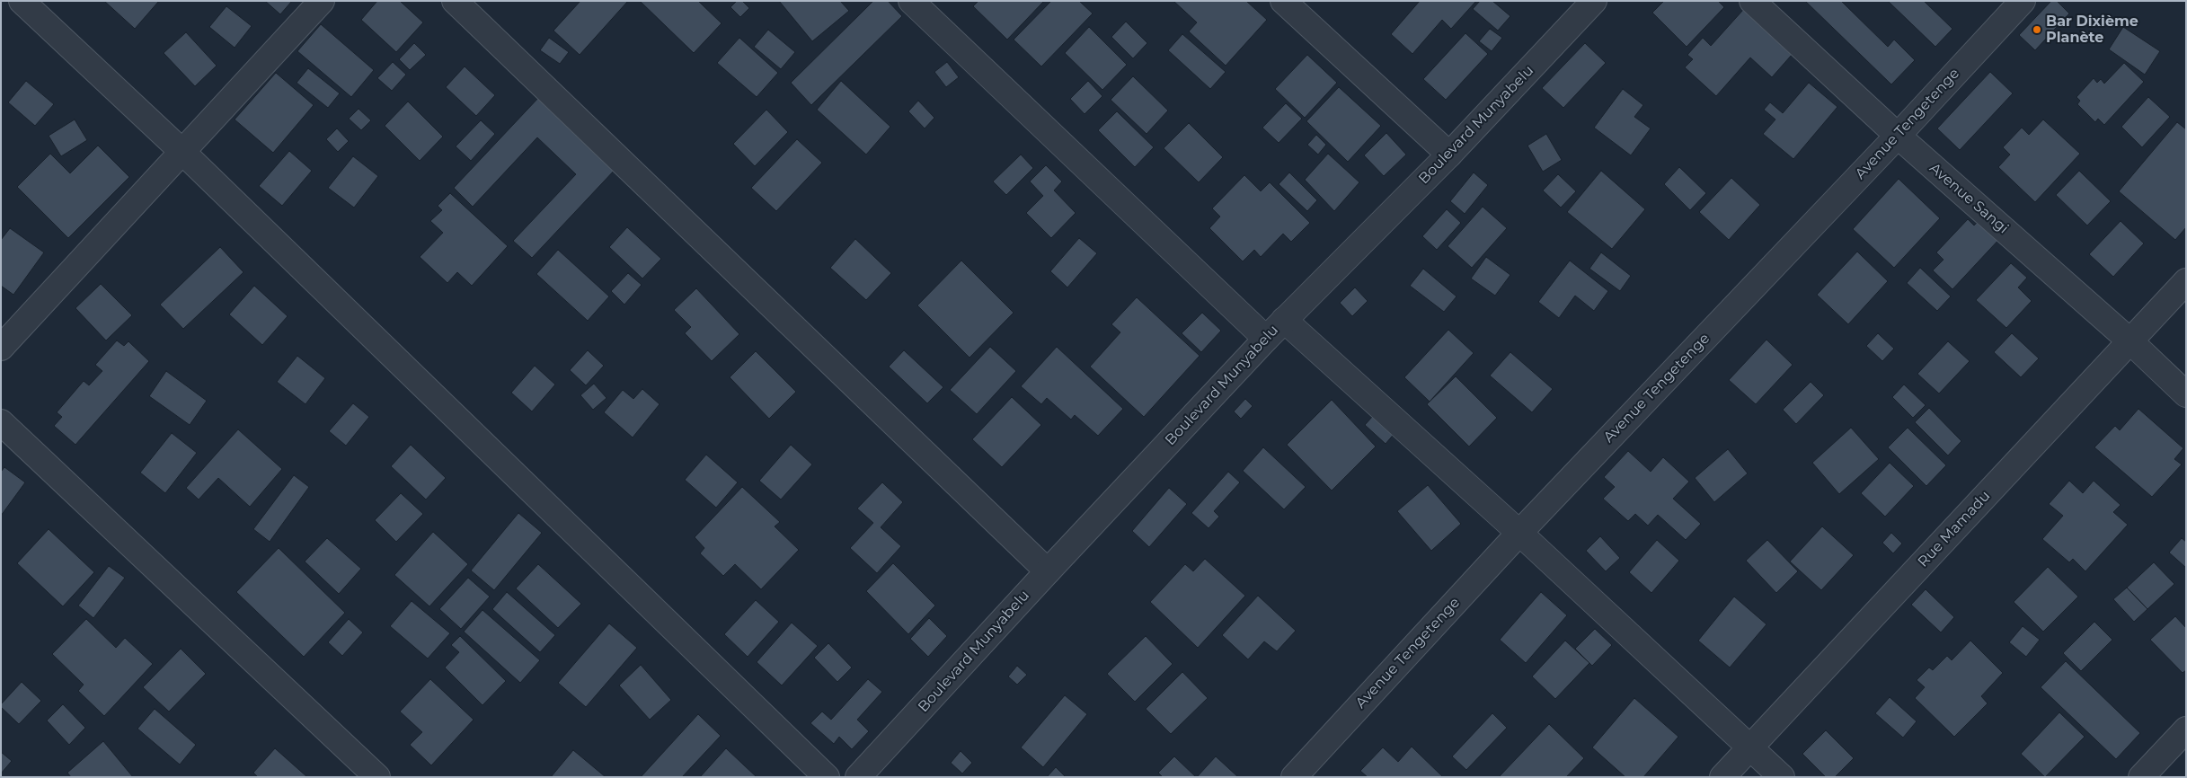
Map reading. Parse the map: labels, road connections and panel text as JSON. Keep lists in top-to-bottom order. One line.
{"streets":{"street":["Avenue Tengetenge","Boulevard Munyabelu","Avenue Sangi","Rue Mamadu"]},"crossings":[["Avenue Tengetenge","Avenue Sangi"],["Avenue Sangi","Rue Mamadu"]],"places":["Bar Dixième Planète"]}
